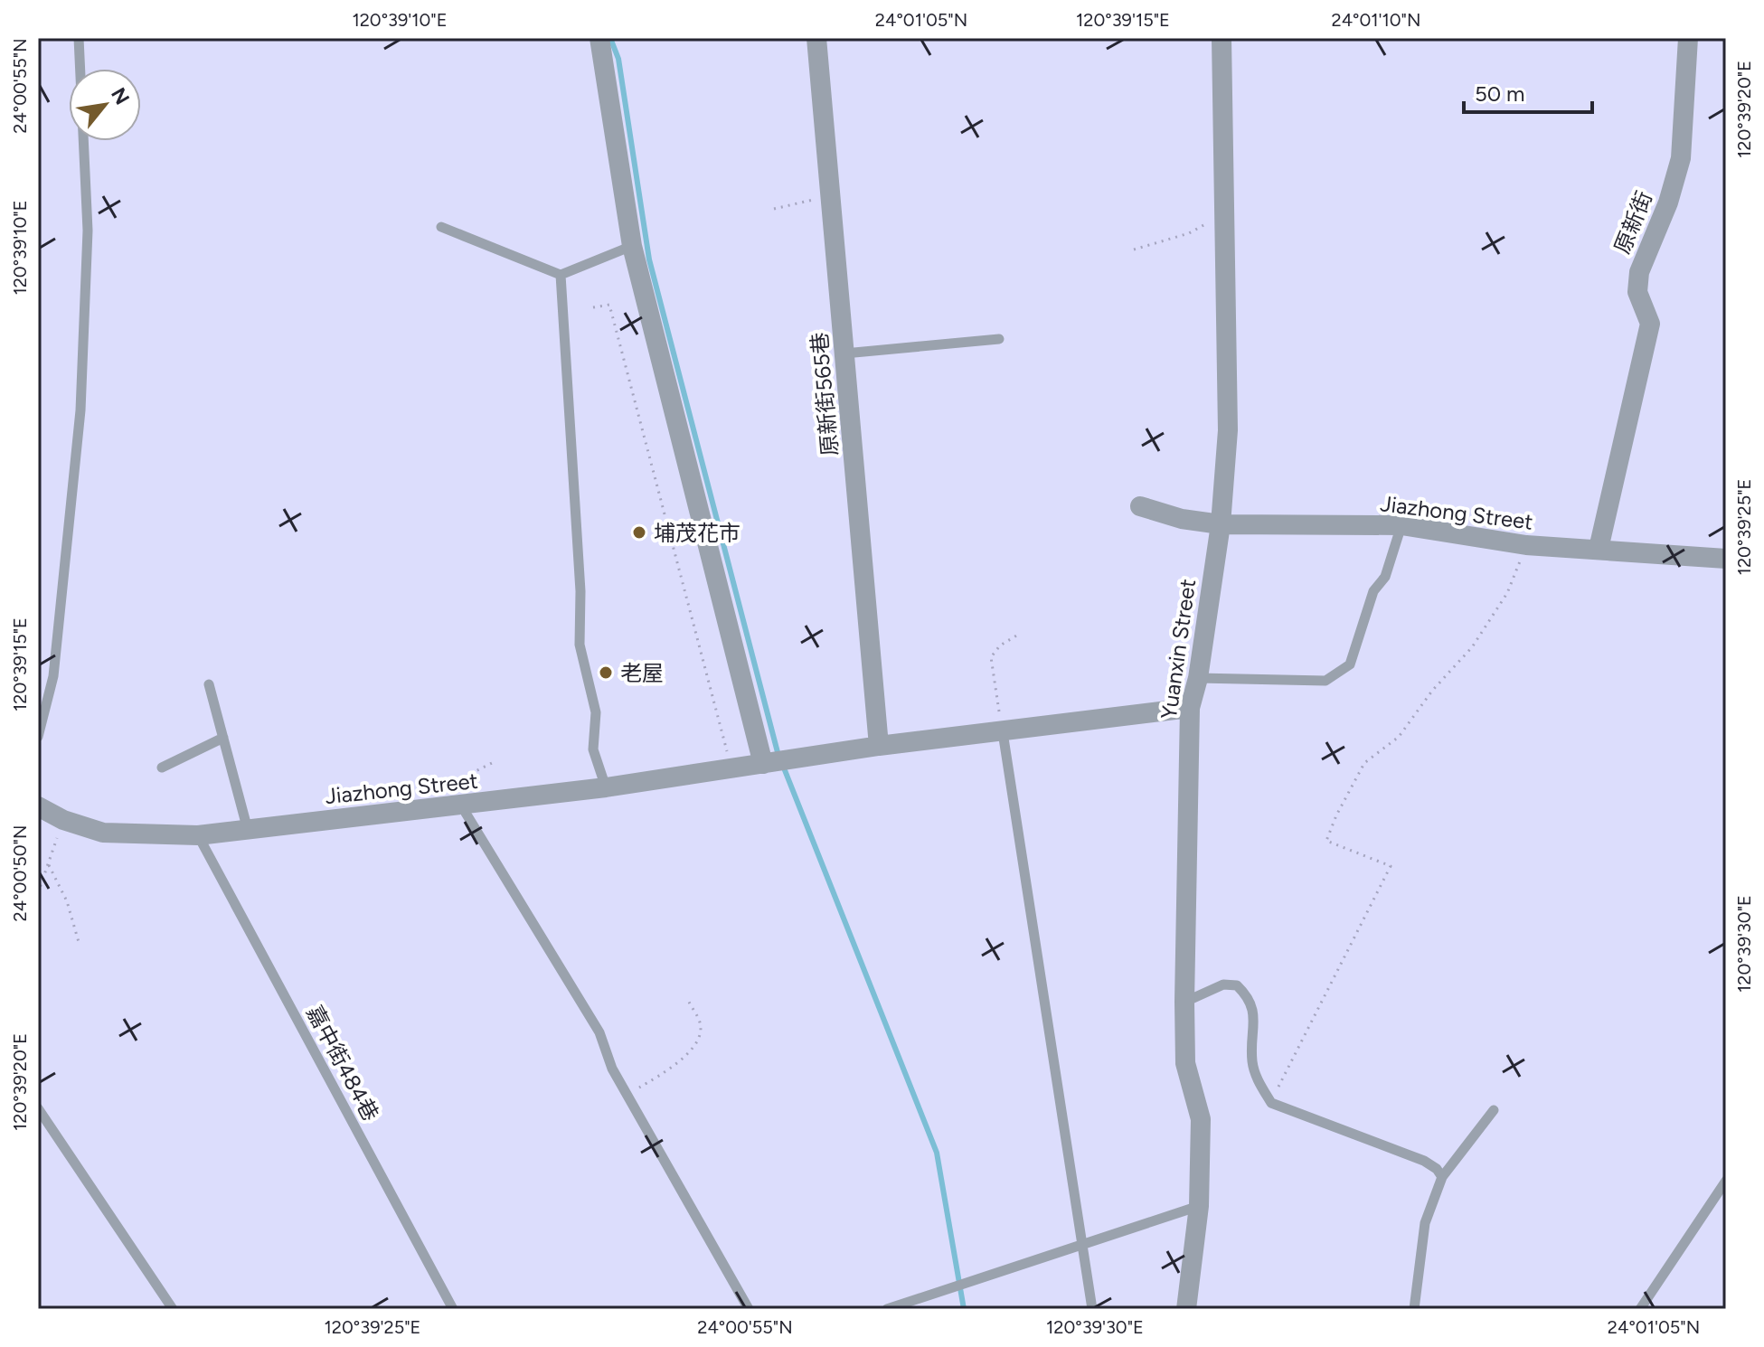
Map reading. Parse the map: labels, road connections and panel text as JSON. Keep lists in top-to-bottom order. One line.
{"streets":{"street":["原新街","原新街565巷","Jiazhong Street","Yuanxin Street"],"lane":["嘉中街484巷"]},"crossings":[["原新街","Jiazhong Street"],["原新街565巷","Jiazhong Street"],["Jiazhong Street","Yuanxin Street"],["Jiazhong Street","嘉中街484巷"]],"places":["埔茂花市","老屋"],"scale_bar":"50 m","north":"top right","coordinates":["120°39'10\"E","24°01'05\"N","120°39'15\"E","24°01'10\"N","24°00'55\"N","120°39'20\"E","120°39'25\"E","24°00'50\"N","120°39'30\"E"]}
